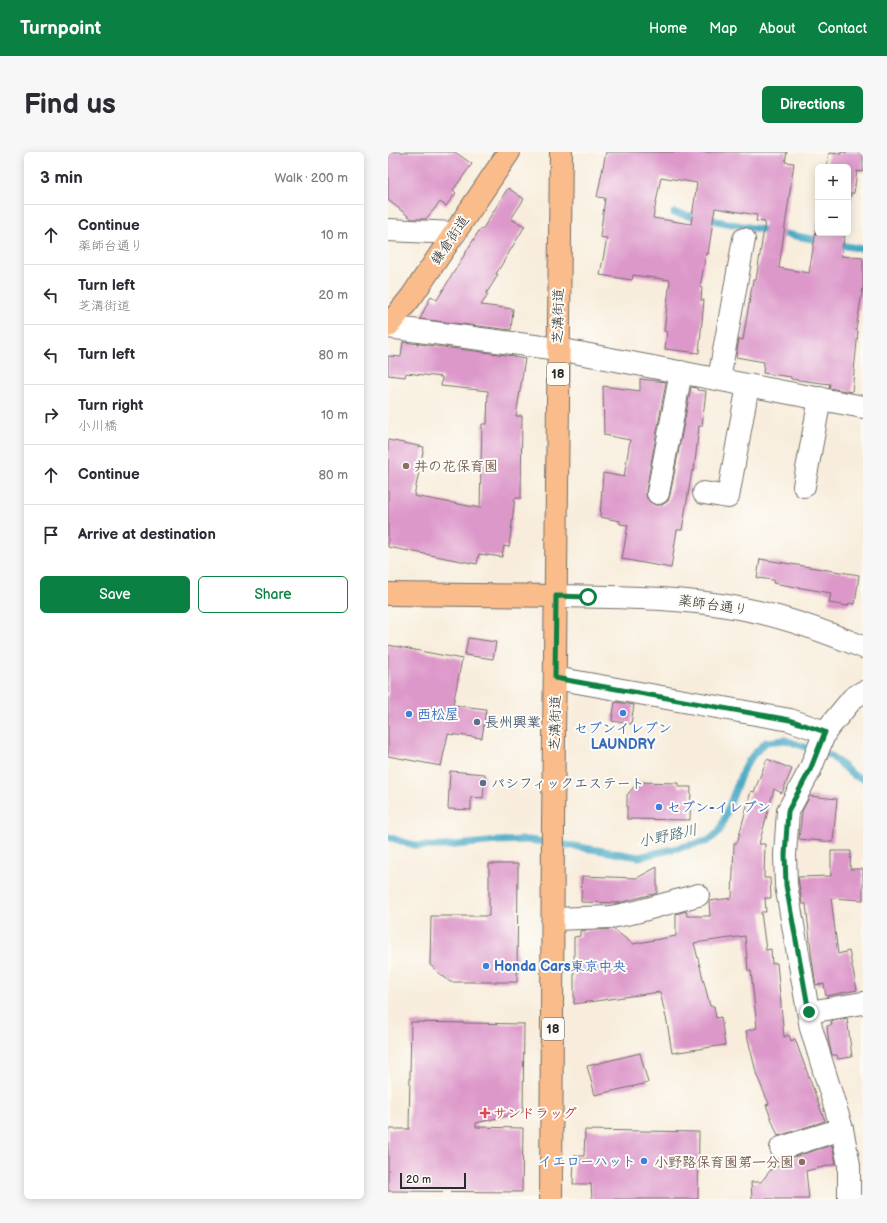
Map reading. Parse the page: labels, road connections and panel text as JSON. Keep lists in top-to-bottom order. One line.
{"streets":{"main road":["鎌倉街道","芝溝街道","18"],"street":["薬師台通り"]},"crossings":[["芝溝街道","薬師台通り"]],"water":["小野路川"],"places":{"other":["井の花保育園","セブンイレブン LAUNDRY","西松屋","長州興業","パシフィックエステート","セブン-イレブン","Honda Cars東京中央","イエローハット","小野路保育園第一分園"],"health":["サンドラッグ"]},"scale_bar":"20 m","page":{"header":"Turnpoint","nav":["Home","Map","About","Contact"],"buttons":["Directions",["Save","Share"]],"title":"Find us","heading":["3 min","Walk · 200 m"],"map_buttons":["+","−"],"list":[["Continue","薬師台通り","10 m"],["Turn left","芝溝街道","20 m"],["Turn left","80 m"],["Turn right","小川橋","10 m"],["Continue","80 m"],"Arrive at destination"],"scale":"20 m"}}
